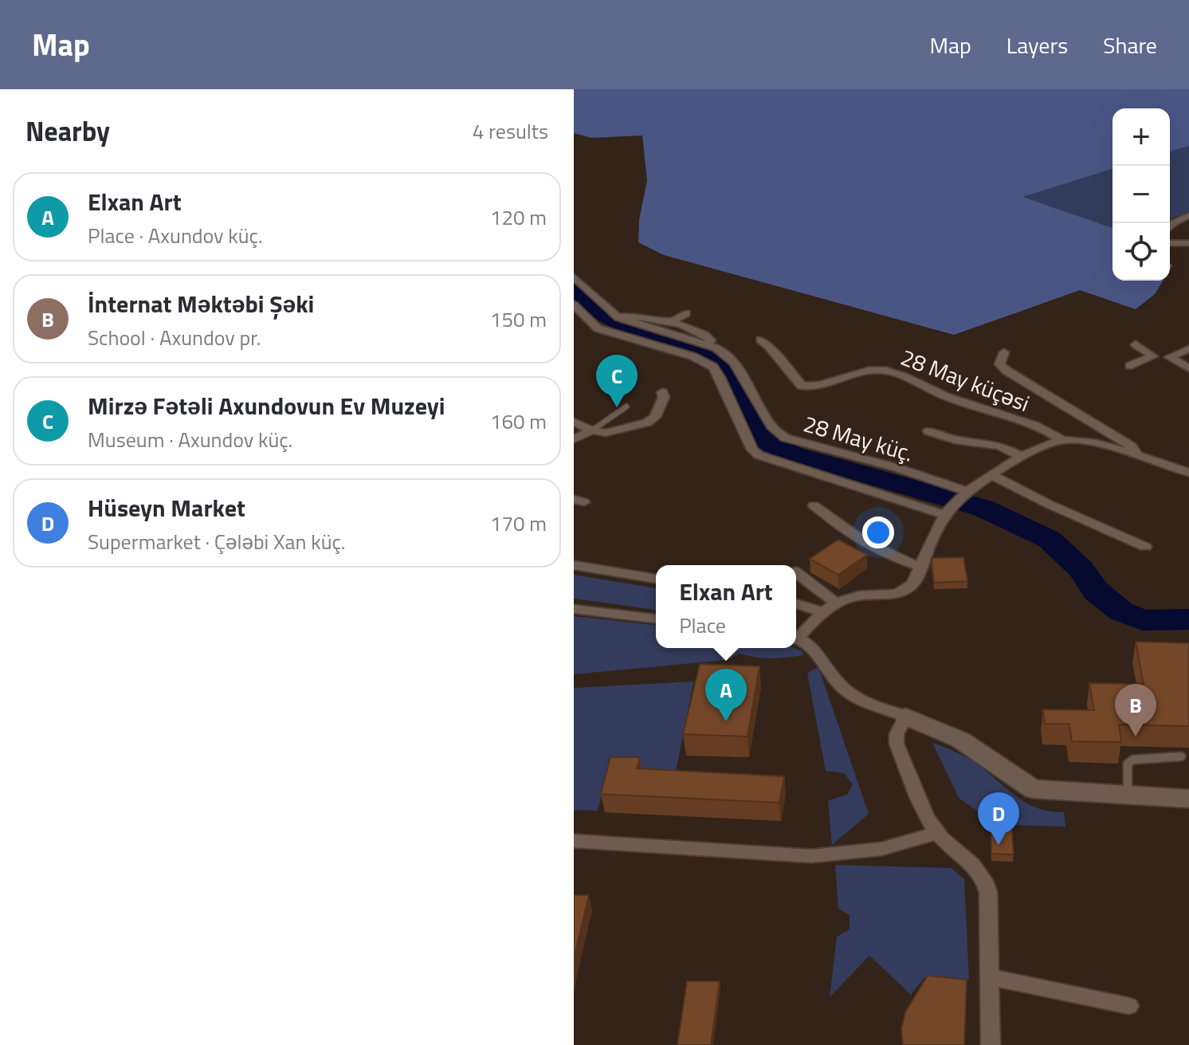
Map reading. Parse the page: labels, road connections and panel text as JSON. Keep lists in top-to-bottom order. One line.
{"streets":{"street":["28 May küçəsi","28 May küç."]},"page":{"header":"Map","nav":["Map","Layers","Share"],"heading":["Nearby","4 results"],"map_buttons":["+","−"],"list":[{"mark":"A","name":"Elxan Art","note":"Place · Axundov küç.","value":"120 m"},{"mark":"B","name":"İnternat Məktəbi Şəki","note":"School · Axundov pr.","value":"150 m"},{"mark":"C","name":"Mirzə Fətəli Axundovun Ev Muzeyi","note":"Museum · Axundov küç.","value":"160 m"},{"mark":"D","name":"Hüseyn Market","note":"Supermarket · Çələbi Xan küç.","value":"170 m"}],"pins":["C","A","B","D"],"popup":["Elxan Art","Place"]}}
